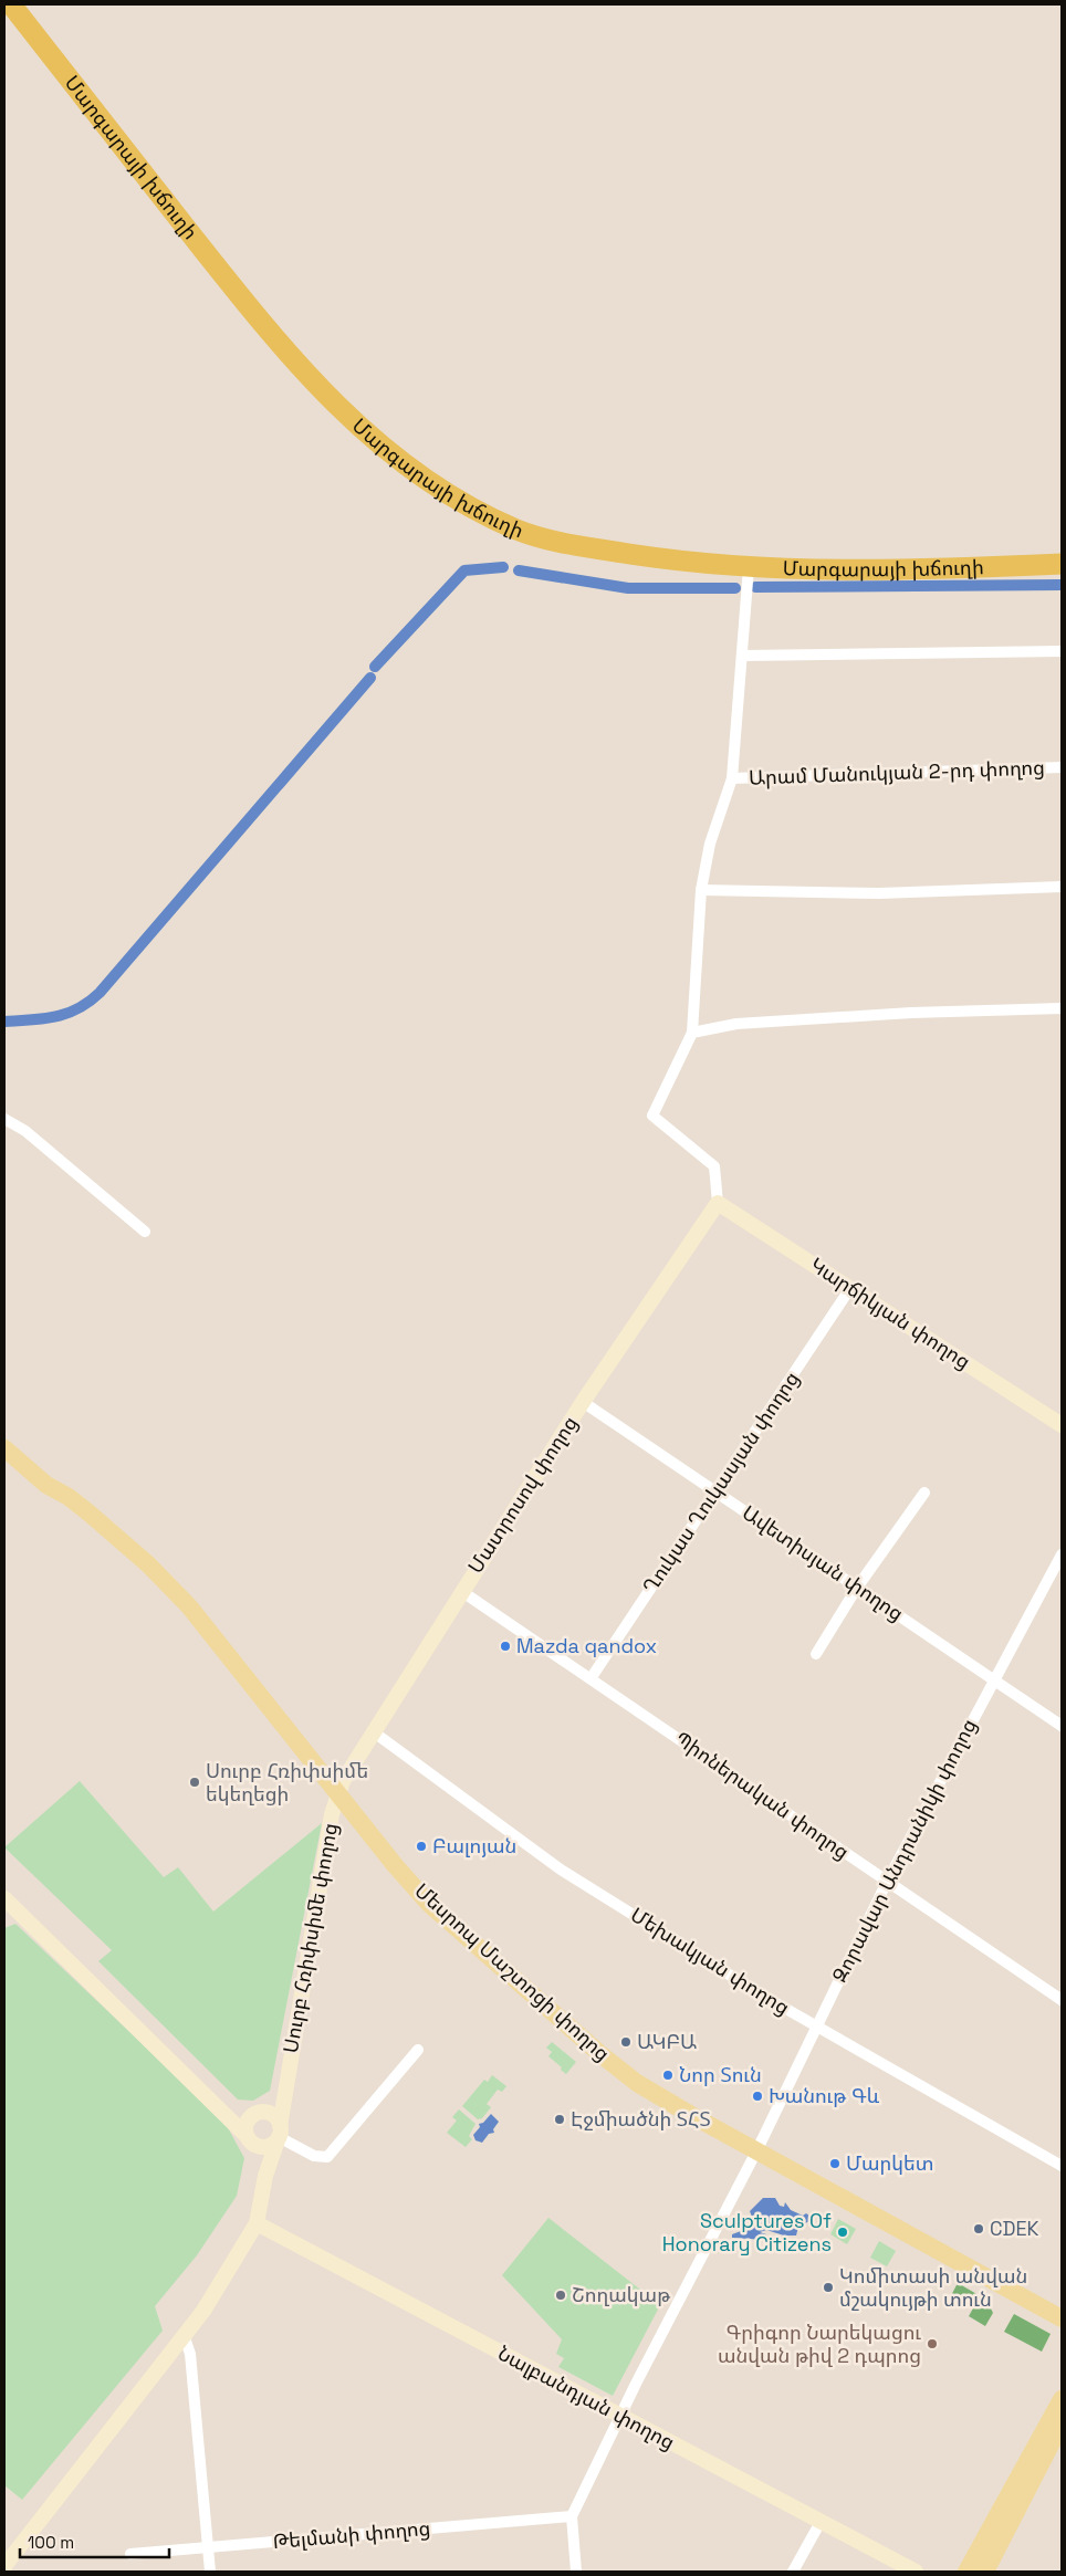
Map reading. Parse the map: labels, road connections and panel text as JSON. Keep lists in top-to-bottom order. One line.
{"streets":{"highway":["Մարգարայի խճուղի"],"main road":["Մեսրոպ Մաշտոցի փողոց"],"street":["Արամ Մանուկյան 2-րդ փողոց","Կարճիկյան փողոց","Ղուկաս Ղուկասյան փողոց","Մատրոսով փողոց","Ավետիսյան փողոց","Պիոներական փողոց","Զորավար Անդրանիկի փողոց","Սուրբ Հռիփսիմե փողոց","Մեխակյան փողոց","Նալբանդյան փողոց","Թելմանի փողոց"]},"crossings":[["Կարճիկյան փողոց","Ղուկաս Ղուկասյան փողոց"],["Կարճիկյան փողոց","Մատրոսով փողոց"],["Ղուկաս Ղուկասյան փողոց","Ավետիսյան փողոց"],["Ղուկաս Ղուկասյան փողոց","Պիոներական փողոց"],["Մատրոսով փողոց","Ավետիսյան փողոց"],["Մատրոսով փողոց","Պիոներական փողոց"],["Մատրոսով փողոց","Սուրբ Հռիփսիմե փողոց"],["Մատրոսով փողոց","Մեխակյան փողոց"],["Մատրոսով փողոց","Մեսրոպ Մաշտոցի փողոց"],["Ավետիսյան փողոց","Զորավար Անդրանիկի փողոց"],["Պիոներական փողոց","Զորավար Անդրանիկի փողոց"],["Զորավար Անդրանիկի փողոց","Մեխակյան փողոց"],["Զորավար Անդրանիկի փողոց","Մեսրոպ Մաշտոցի փողոց"],["Զորավար Անդրանիկի փողոց","Նալբանդյան փողոց"],["Զորավար Անդրանիկի փողոց","Թելմանի փողոց"],["Սուրբ Հռիփսիմե փողոց","Մեսրոպ Մաշտոցի փողոց"],["Սուրբ Հռիփսիմե փողոց","Նալբանդյան փողոց"]],"places":["Mazda qandox","Սուրբ Հռիփսիմե եկեղեցի","Բալոյան","ԱԿԲԱ","Նոր Տուն","Խանութ Գև","Էջմիածնի ՏՀՏ","Մարկետ","CDEK","Sculptures Of Honorary Citizens","Կոմիտասի անվան մշակույթի տուն","Շողակաթ","Գրիգոր Նարեկացու անվան թիվ 2 դպրոց"],"scale_bar":"100 m"}
